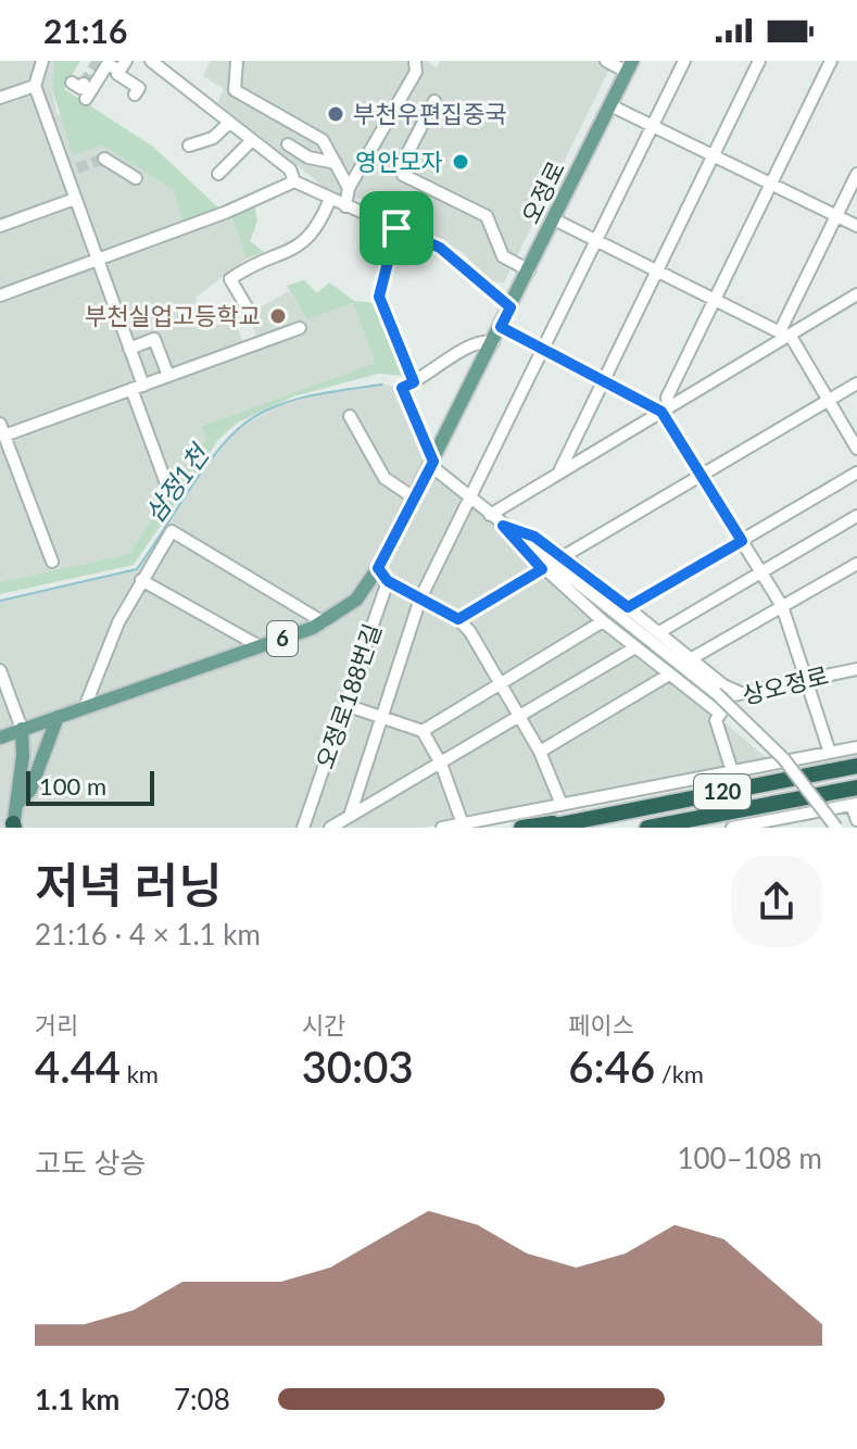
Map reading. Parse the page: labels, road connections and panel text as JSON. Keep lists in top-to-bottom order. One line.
{"streets":{"highway":["120"],"main road":["오정로","6"],"street":["상오정로","오정로188번길"]},"water":["삼정1천"],"places":["부천우편집중국","영안모자","부천실업고등학교"],"scale_bar":"100 m","page":{"status":"21:16","scale":"100 m","heading":["저녁 러닝","21:16 · 4 × 1.1 km"],"stats":[["거리","4.44 km"],["시간","30:03"],["페이스","6:46 /km"]],"chart":["고도 상승","100–108 m"],"list":[{"name":"1.1 km","note":"7:08"}]}}
